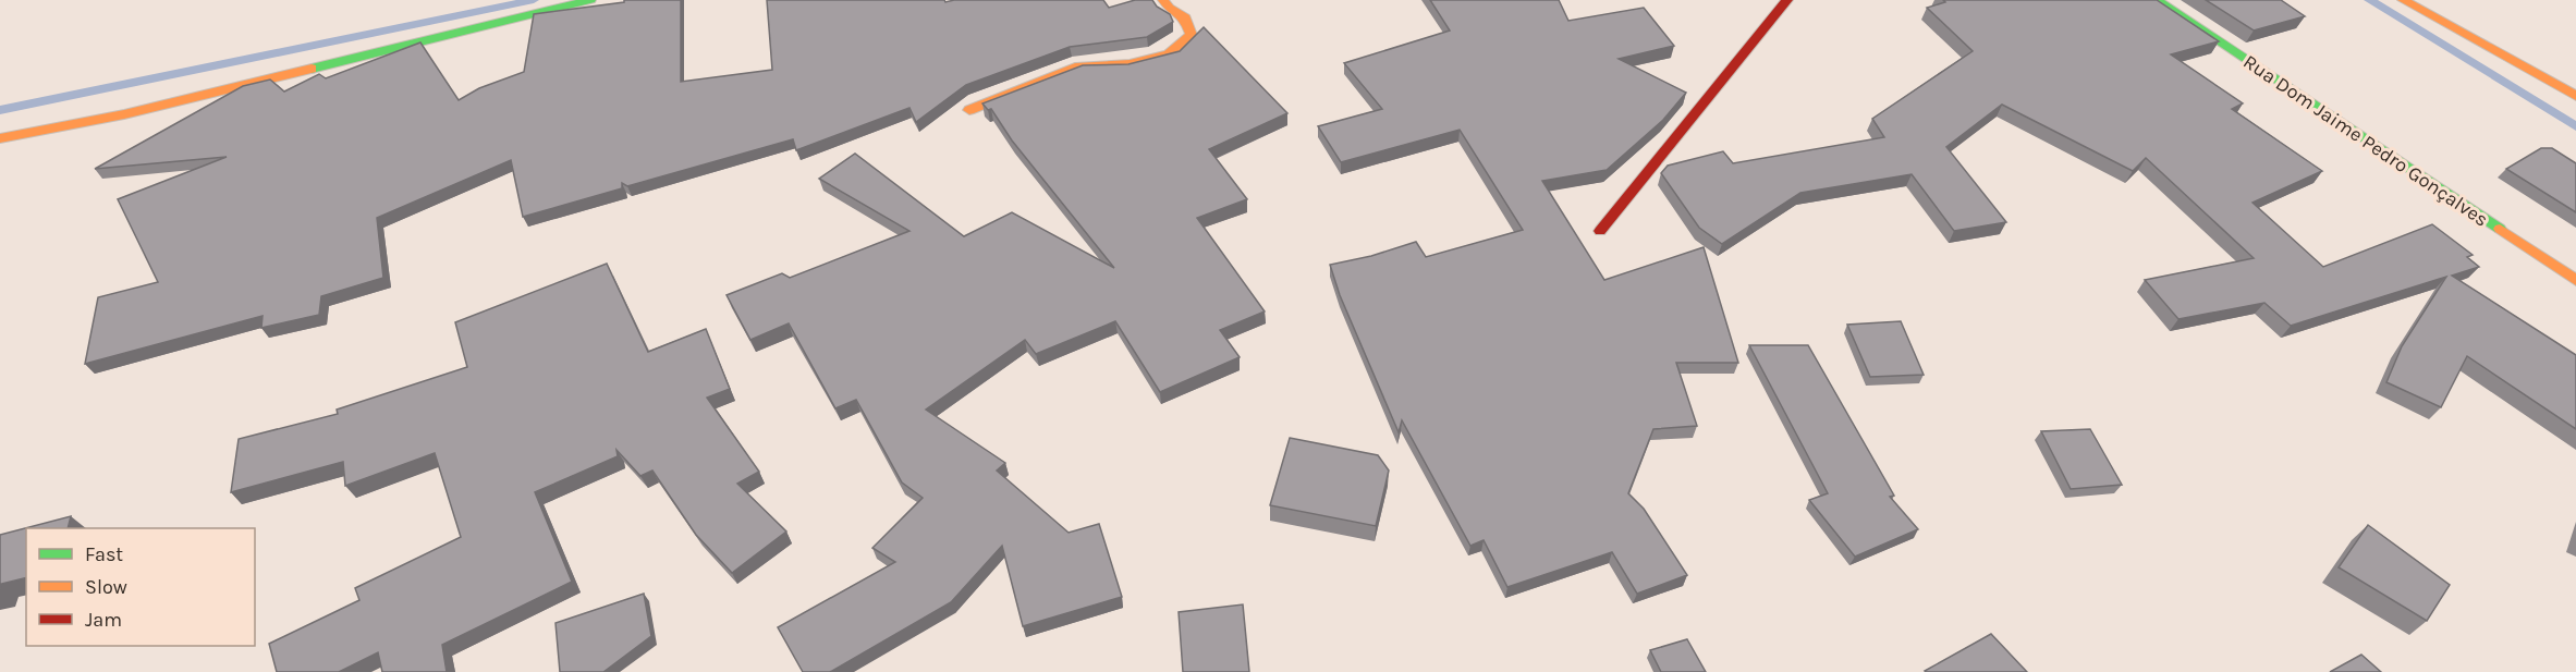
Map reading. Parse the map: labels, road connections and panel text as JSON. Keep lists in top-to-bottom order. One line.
{"streets":{"street":["Rua Dom Jaime Pedro Gonçalves"]},"legend":["Fast","Slow","Jam"]}
